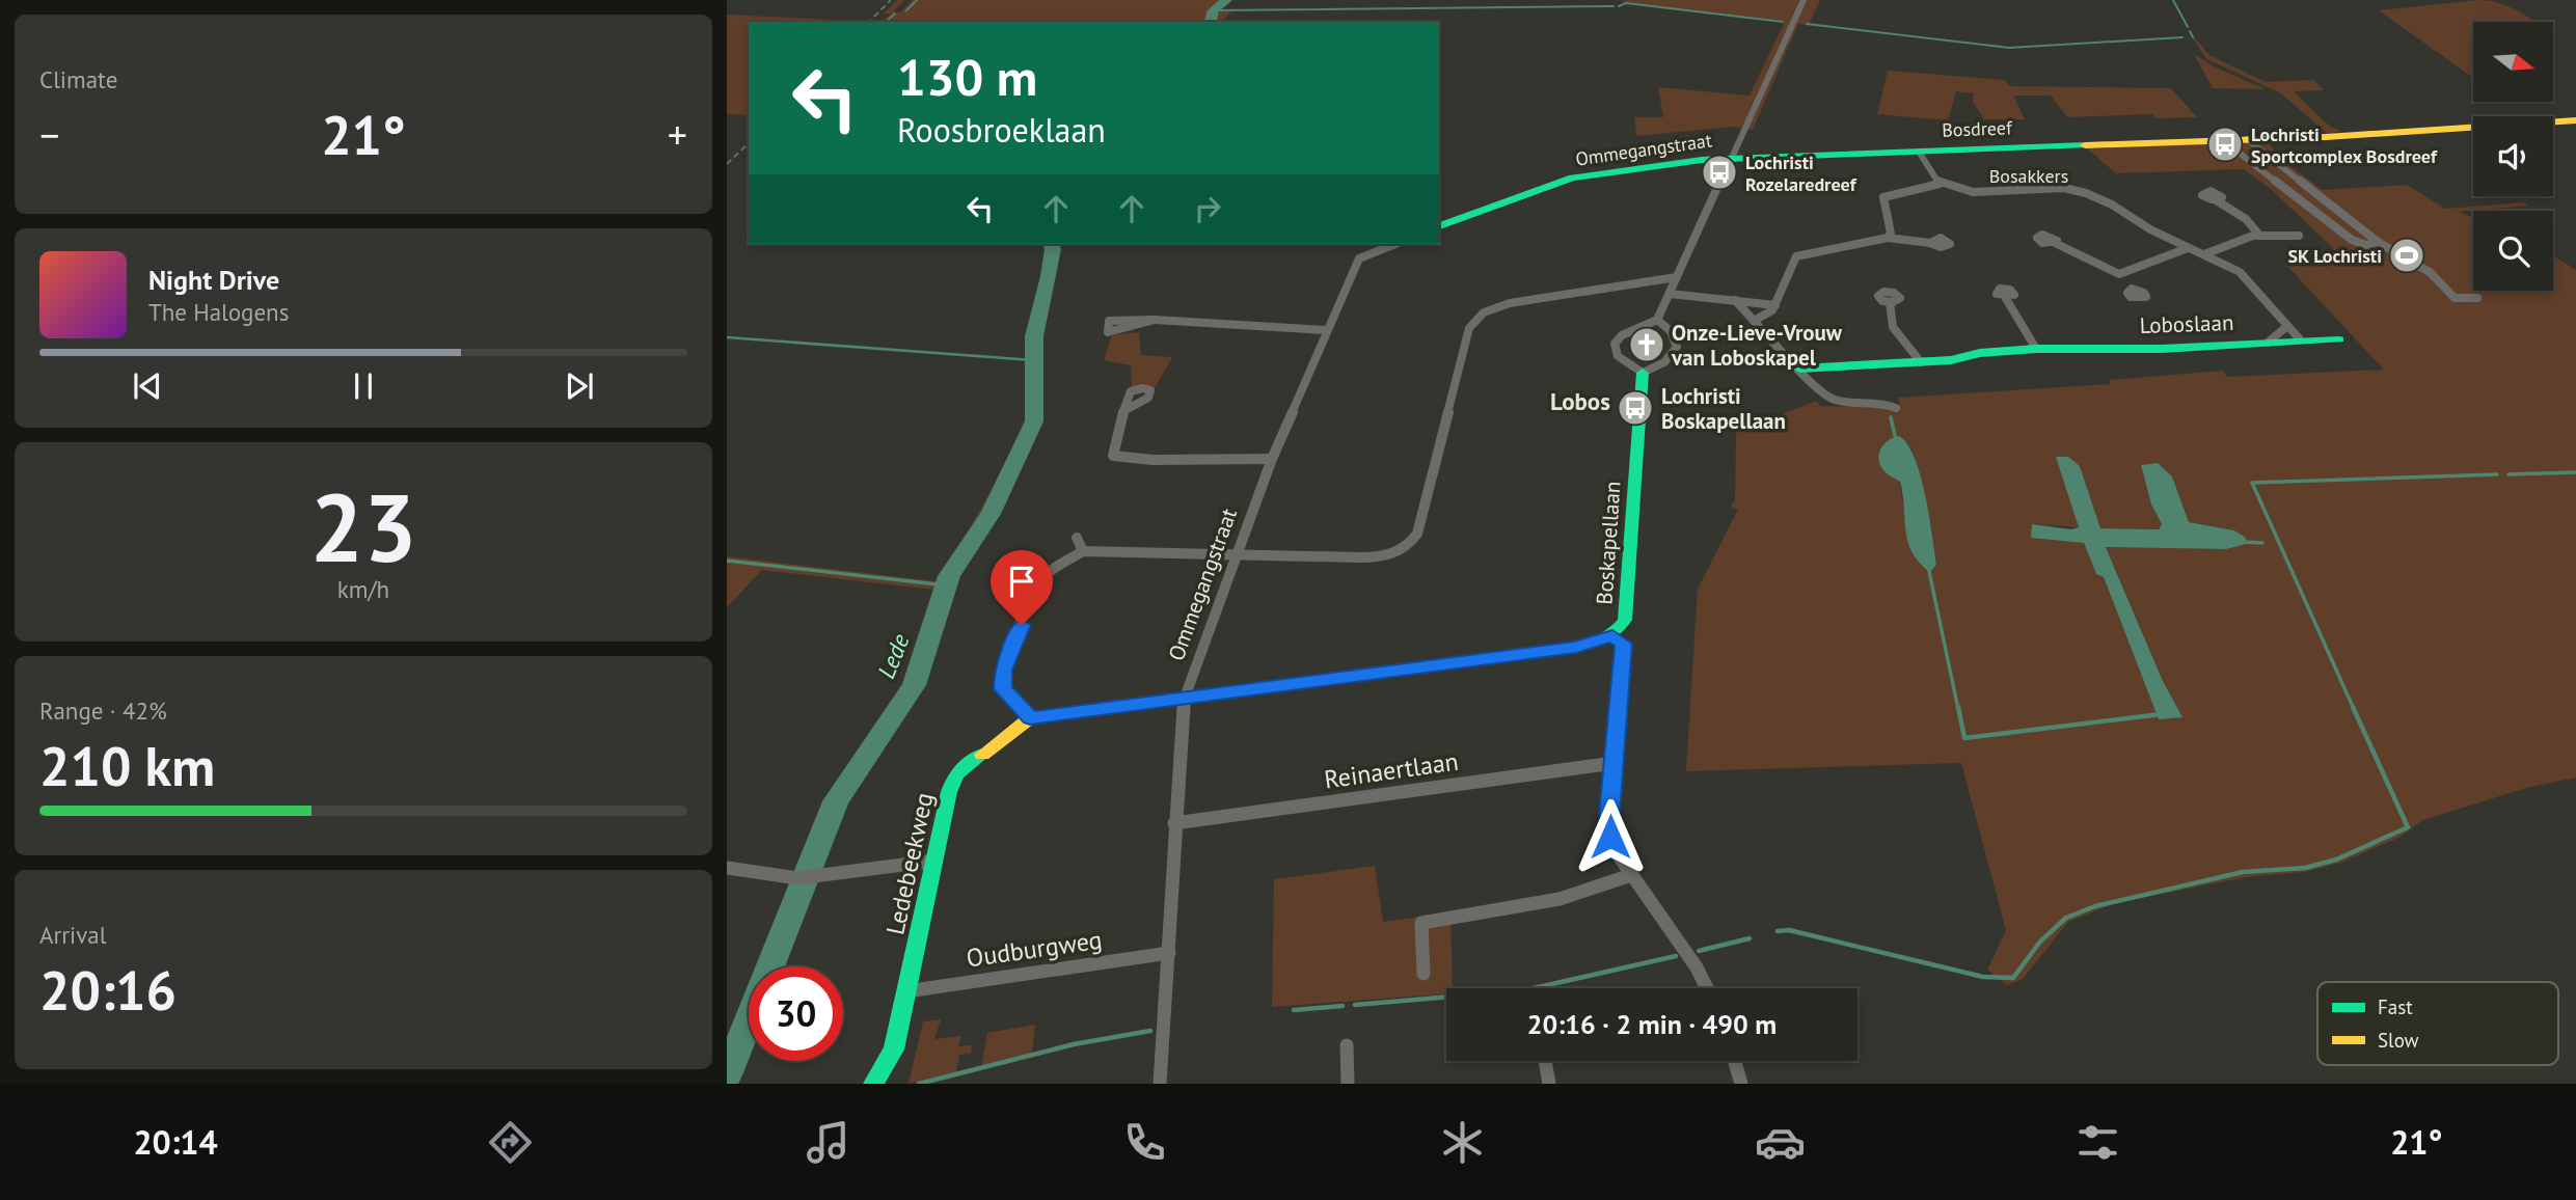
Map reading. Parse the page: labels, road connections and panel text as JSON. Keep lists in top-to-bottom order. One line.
{"streets":{"street":["Bosdreef","Ommegangstraat","Bosakkers","Loboslaan","Boskapellaan","Reinaertlaan","Ledebeekweg","Oudburgweg"]},"crossings":[["Bosdreef","Ommegangstraat"],["Ommegangstraat","Reinaertlaan"],["Ommegangstraat","Oudburgweg"],["Bosakkers","Loboslaan"],["Boskapellaan","Reinaertlaan"],["Ledebeekweg","Oudburgweg"]],"districts":["Lobos"],"water":["Lede"],"places":{"bus stop":["Lochristi Sportcomplex Bosdreef","Lochristi Rozelaredreef","Lochristi Boskapellaan"],"sports":["SK Lochristi"],"church":["Onze-Lieve-Vrouw van Loboskapel"]},"legend":["Fast","Slow"],"north":"right","page":{"tile":["Climate",["23","km/h"],["Range · 42%","210 km"],["Arrival","20:16"]],"turn":["130 m","Roosbroeklaan"],"heat":["−","21°","+"],"song":["Night Drive","The Halogens"],"limit":"30","trip":"20:16 · 2 min · 490 m","tabs":["20:14","21°"]}}
